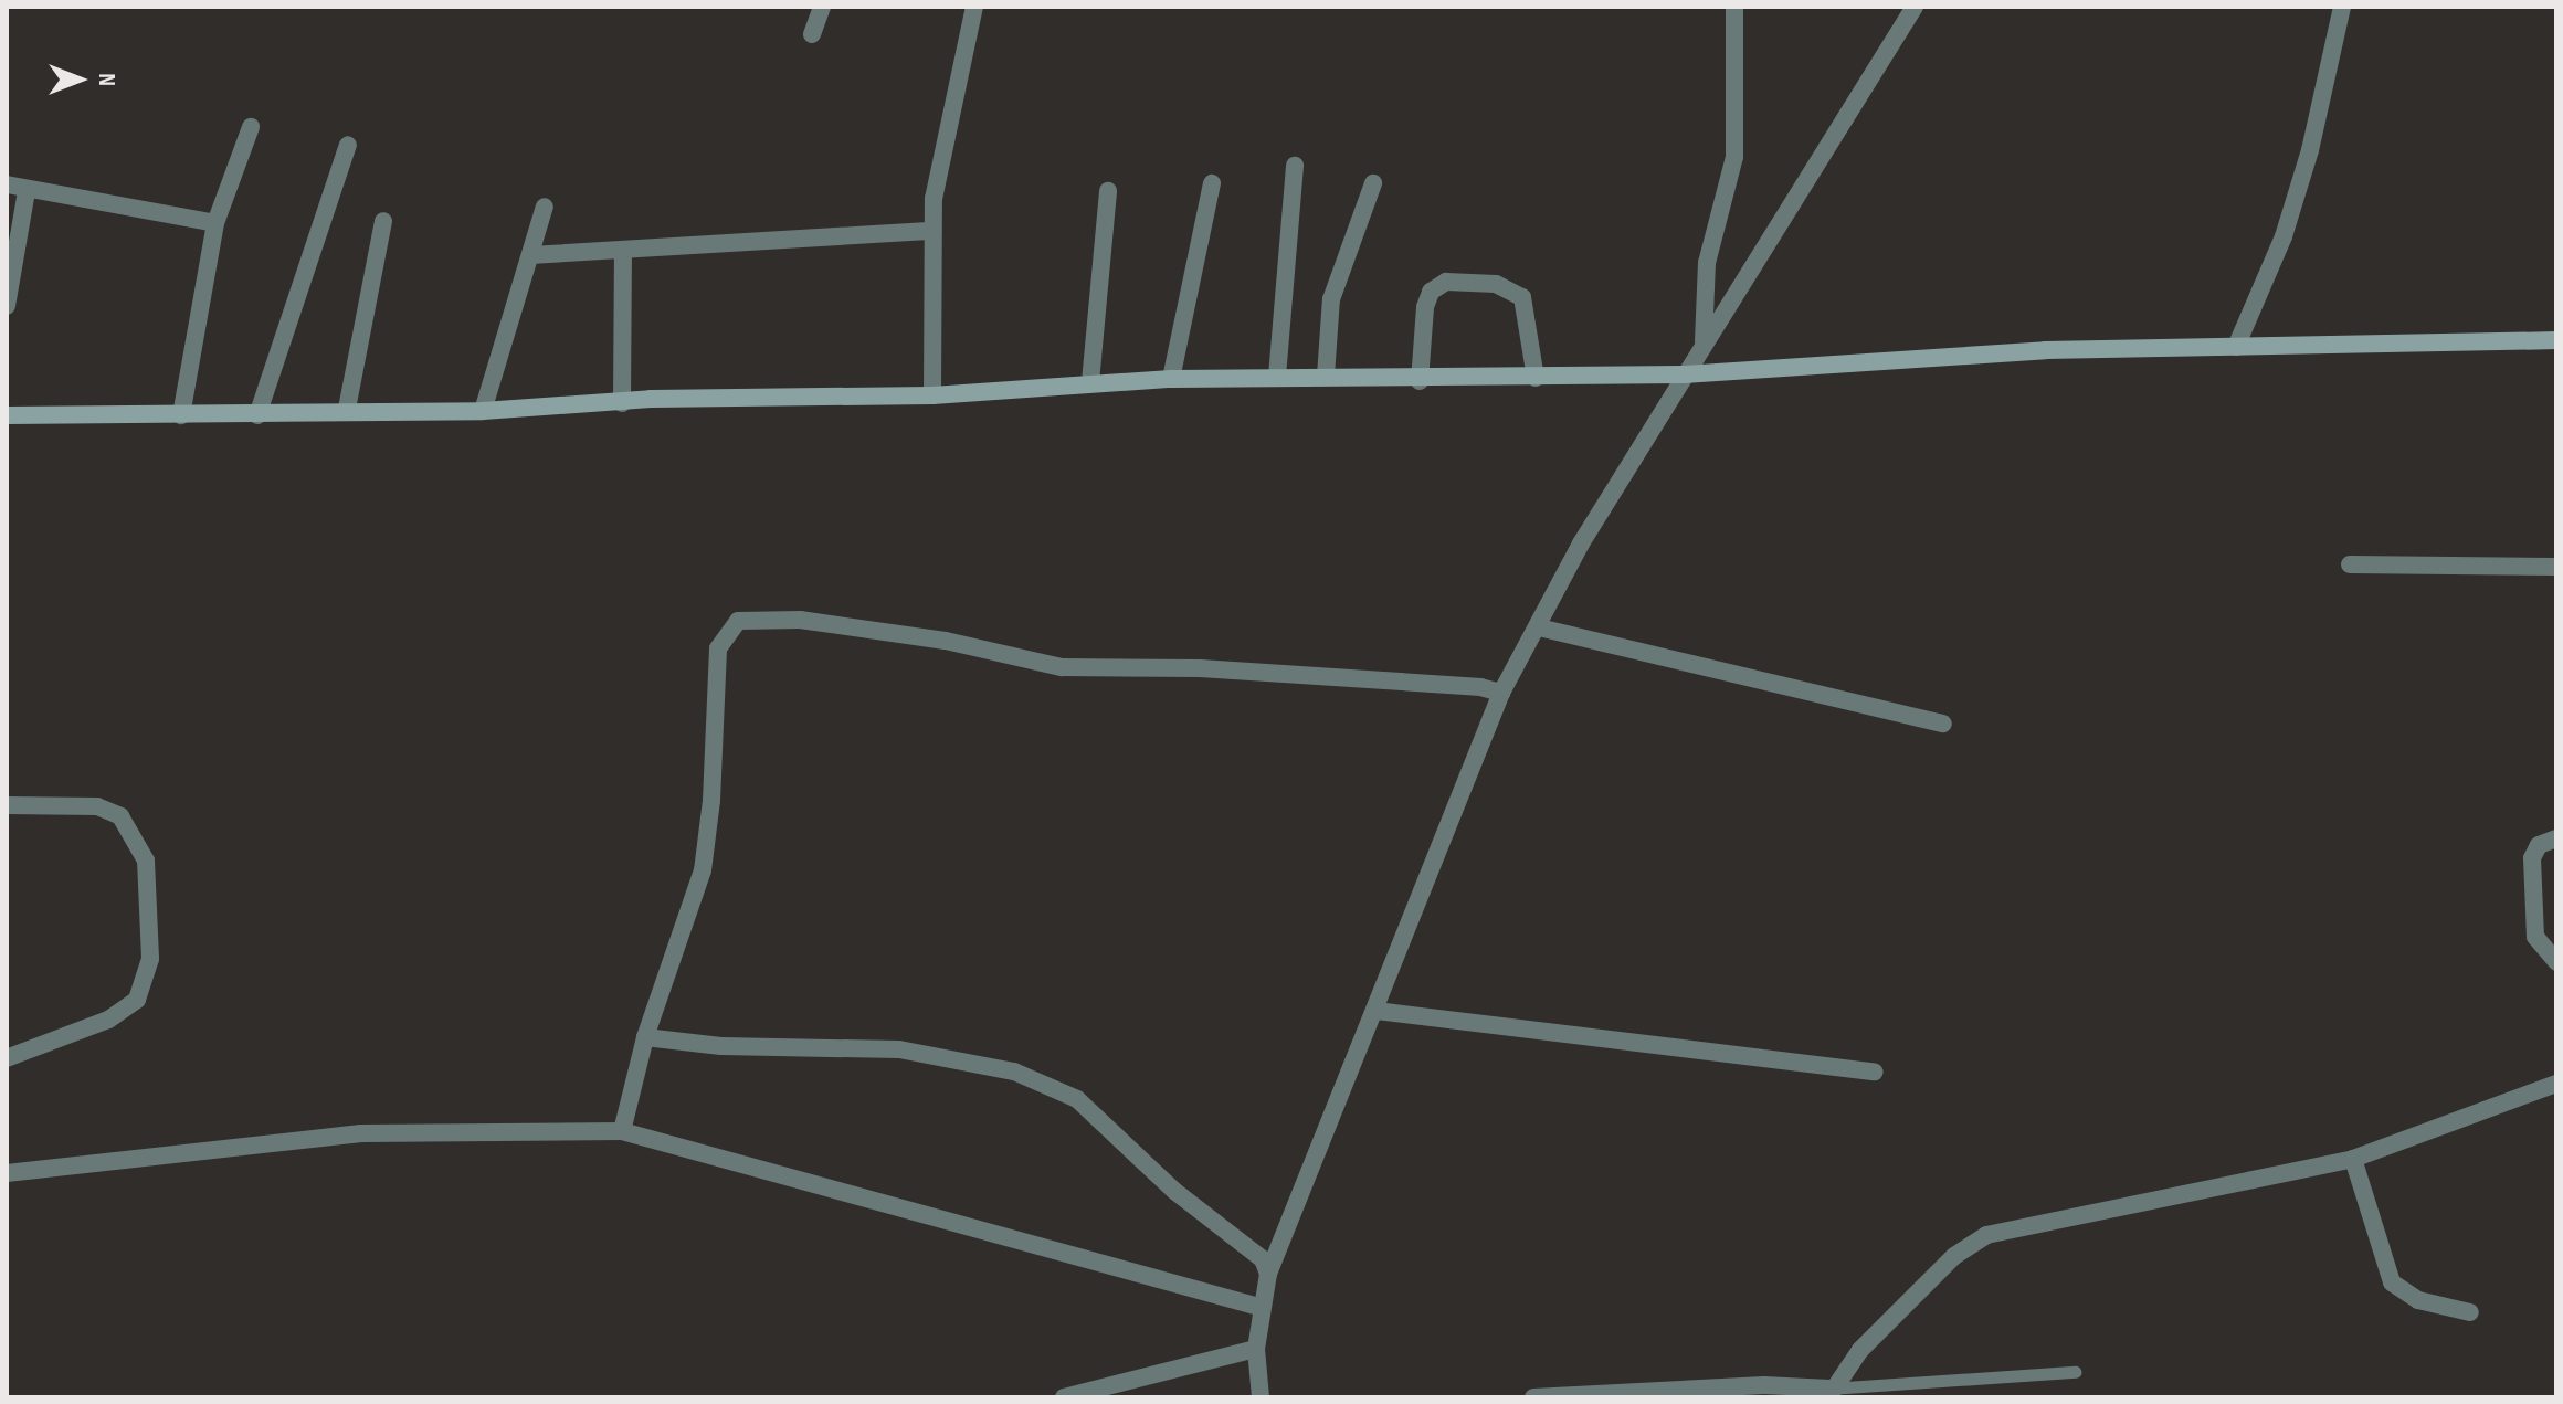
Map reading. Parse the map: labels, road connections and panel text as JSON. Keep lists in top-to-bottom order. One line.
{"north":"right"}
